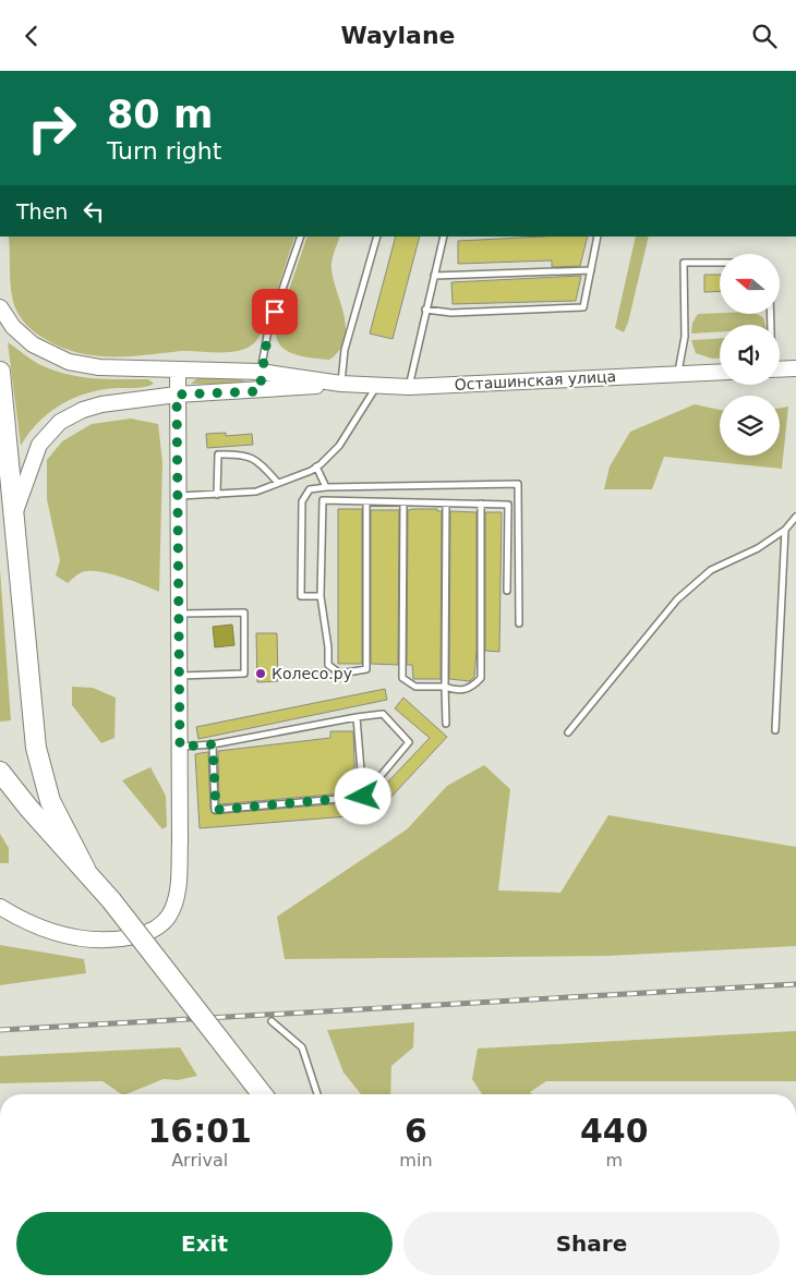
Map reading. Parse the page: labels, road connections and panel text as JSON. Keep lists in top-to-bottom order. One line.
{"streets":{"street":["Осташинская улица"]},"places":["Колесо.ру"],"north":"left","page":{"header":"Waylane","turn":["80 m","Turn right"],"then":"Then","eta":["16:01","Arrival","6","min","440","m"],"buttons":["Exit","Share"]}}
